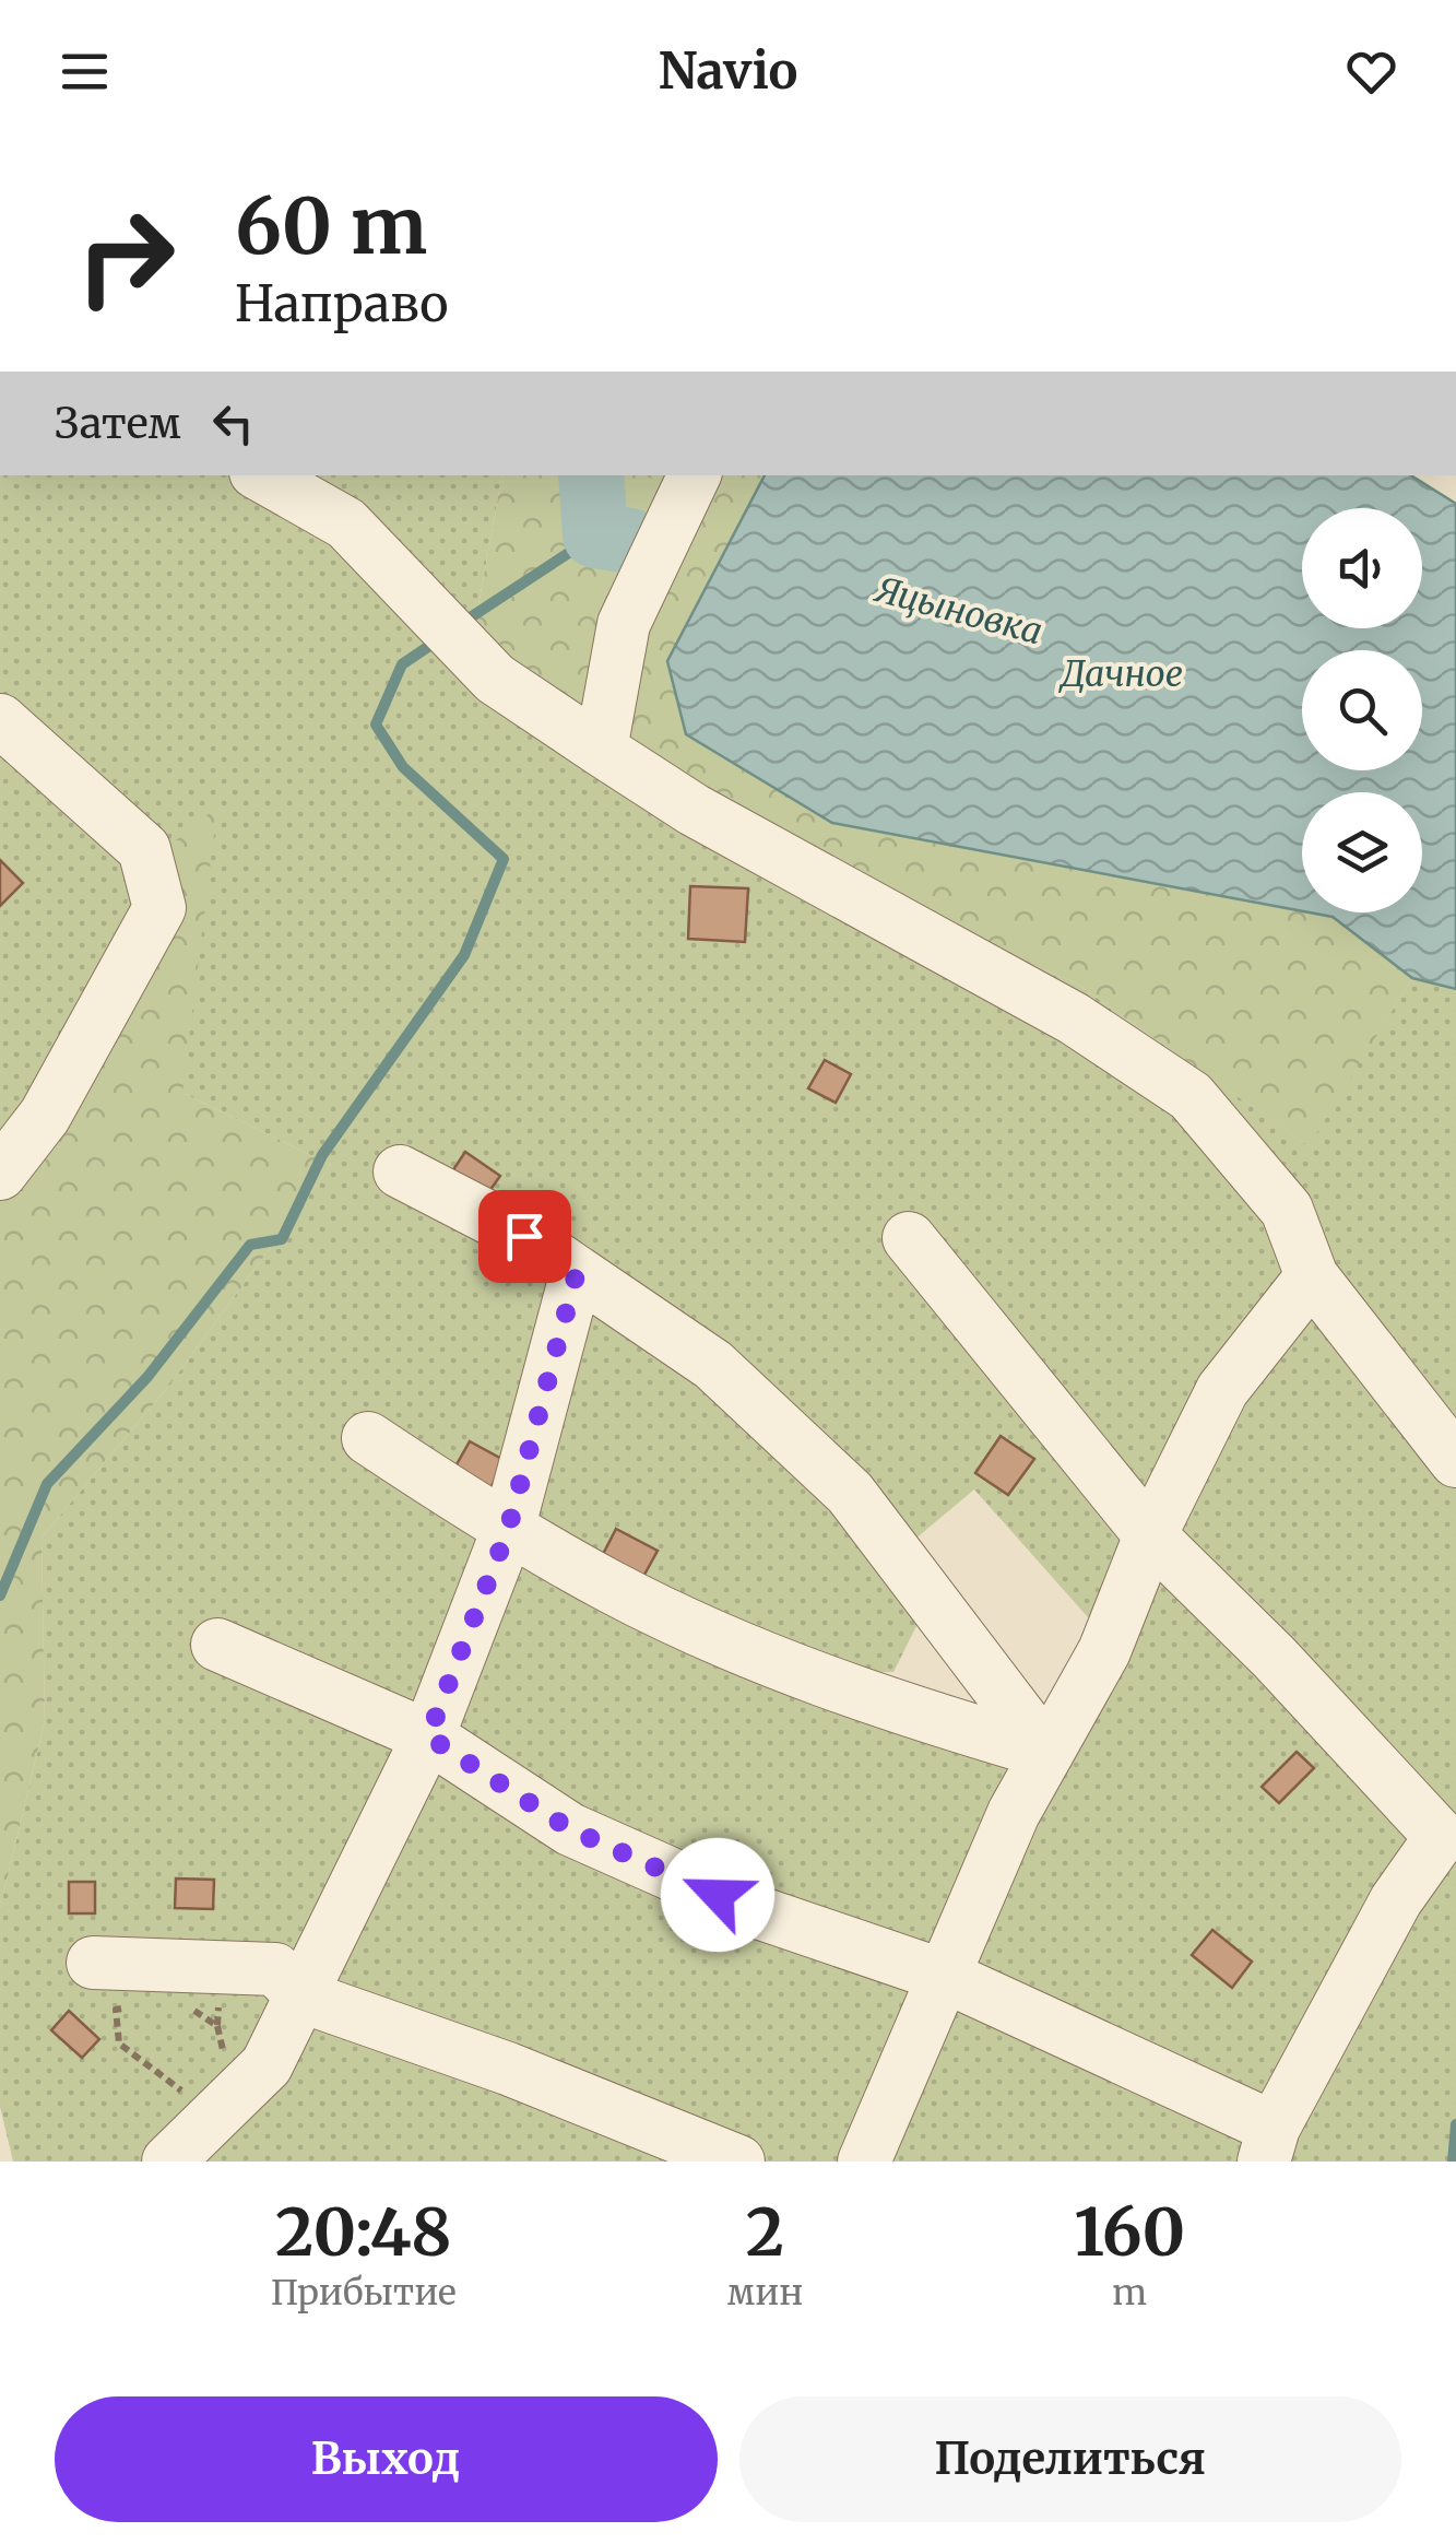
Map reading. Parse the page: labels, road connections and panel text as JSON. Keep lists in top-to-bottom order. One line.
{"water":["Яцыновка","Дачное"],"page":{"header":"Navio","turn":["60 m","Направо"],"then":"Затем","eta":["20:48","Прибытие","2","мин","160","m"],"buttons":["Выход","Поделиться"]}}
